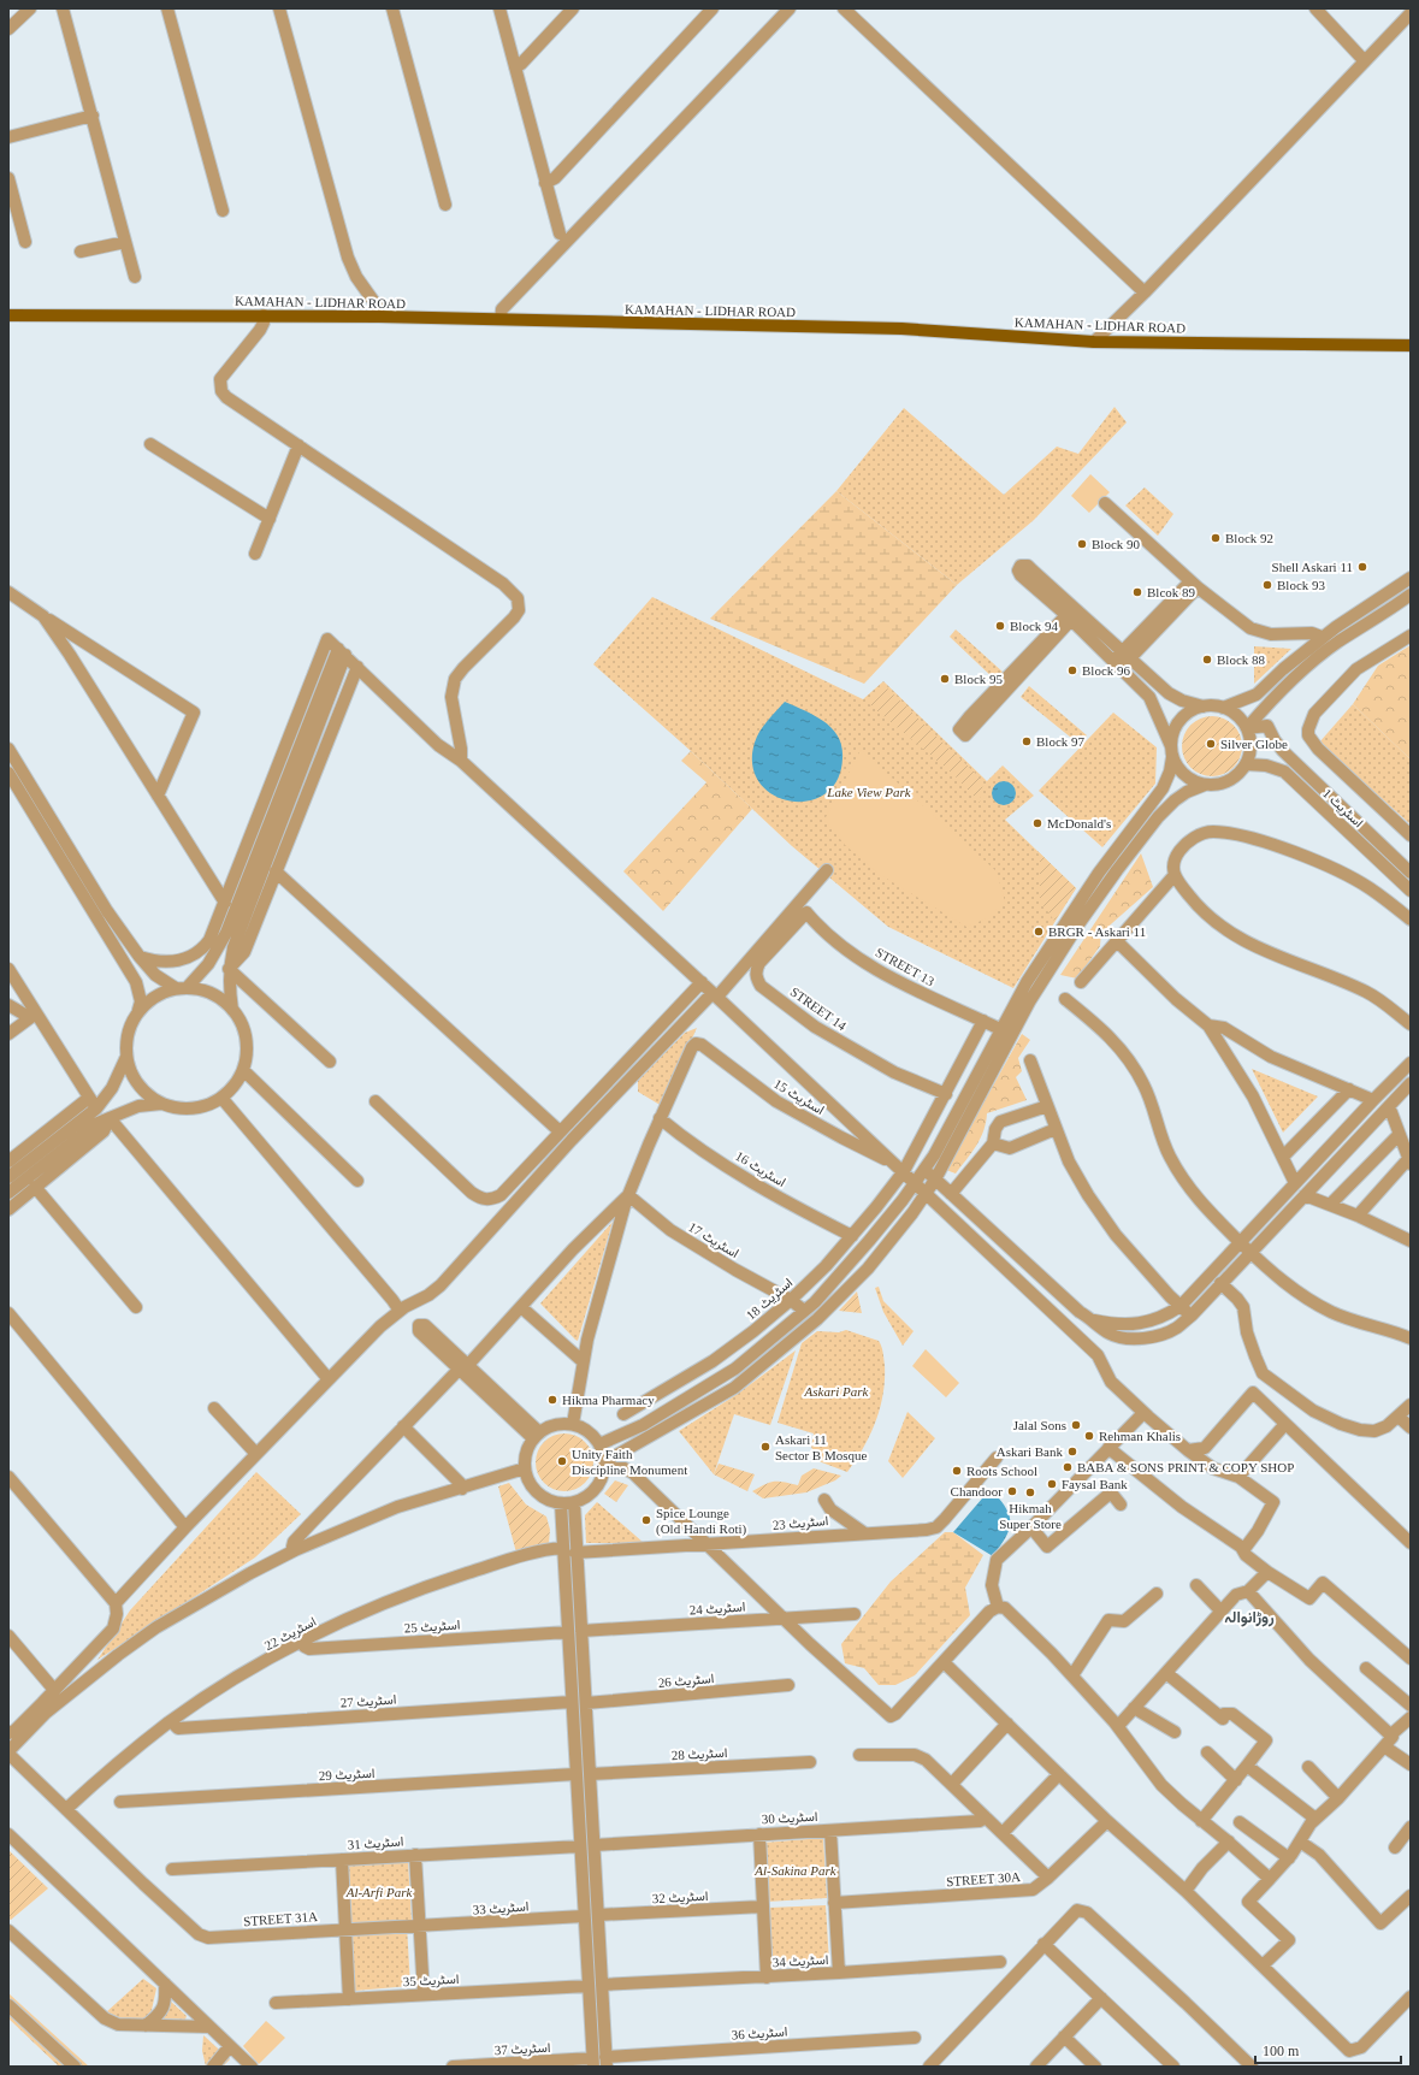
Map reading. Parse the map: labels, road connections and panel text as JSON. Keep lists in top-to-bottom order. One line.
{"streets":{"main road":["KAMAHAN - LIDHAR ROAD"],"street":["اسٹریٹ 1","STREET 13","STREET 14","اسٹریٹ 15","اسٹریٹ 16","اسٹریٹ 17","اسٹریٹ 18","اسٹریٹ 23","اسٹریٹ 24","اسٹریٹ 25","اسٹریٹ 22","اسٹریٹ 26","اسٹریٹ 27","اسٹریٹ 28","اسٹریٹ 29","اسٹریٹ 30","اسٹریٹ 31","STREET 30A","اسٹریٹ 32","اسٹریٹ 33","STREET 31A","اسٹریٹ 34","اسٹریٹ 35","اسٹریٹ 36","اسٹریٹ 37"]},"crossings":[["STREET 13","STREET 14"],["STREET 13","اسٹریٹ 18"],["STREET 14","اسٹریٹ 18"],["اسٹریٹ 15","اسٹریٹ 16"],["اسٹریٹ 15","اسٹریٹ 18"],["اسٹریٹ 16","اسٹریٹ 18"],["اسٹریٹ 17","اسٹریٹ 18"],["اسٹریٹ 25","اسٹریٹ 22"],["اسٹریٹ 22","اسٹریٹ 27"],["اسٹریٹ 22","STREET 31A"],["اسٹریٹ 33","STREET 31A"]],"districts":["روڑانوالہ"],"parks":["Lake View Park","Askari Park","Al-Sakina Park","Al-Arfi Park"],"places":["Block 92","Block 90","Shell Askari 11","Block 93","Blcok 89","Block 94","Block 88","Block 96","Block 95","Block 97","Silver Globe","McDonald's","BRGR - Askari 11","Hikma Pharmacy","Jalal Sons","Rehman Khalis","Askari 11 Sector B Mosque","Askari Bank","Unity Faith Discipline Monument","BABA & SONS PRINT & COPY SHOP","Roots School","Faysal Bank","Chandoor","Hikmah Super Store","Spice Lounge (Old Handi Roti)"],"scale_bar":"100 m"}
